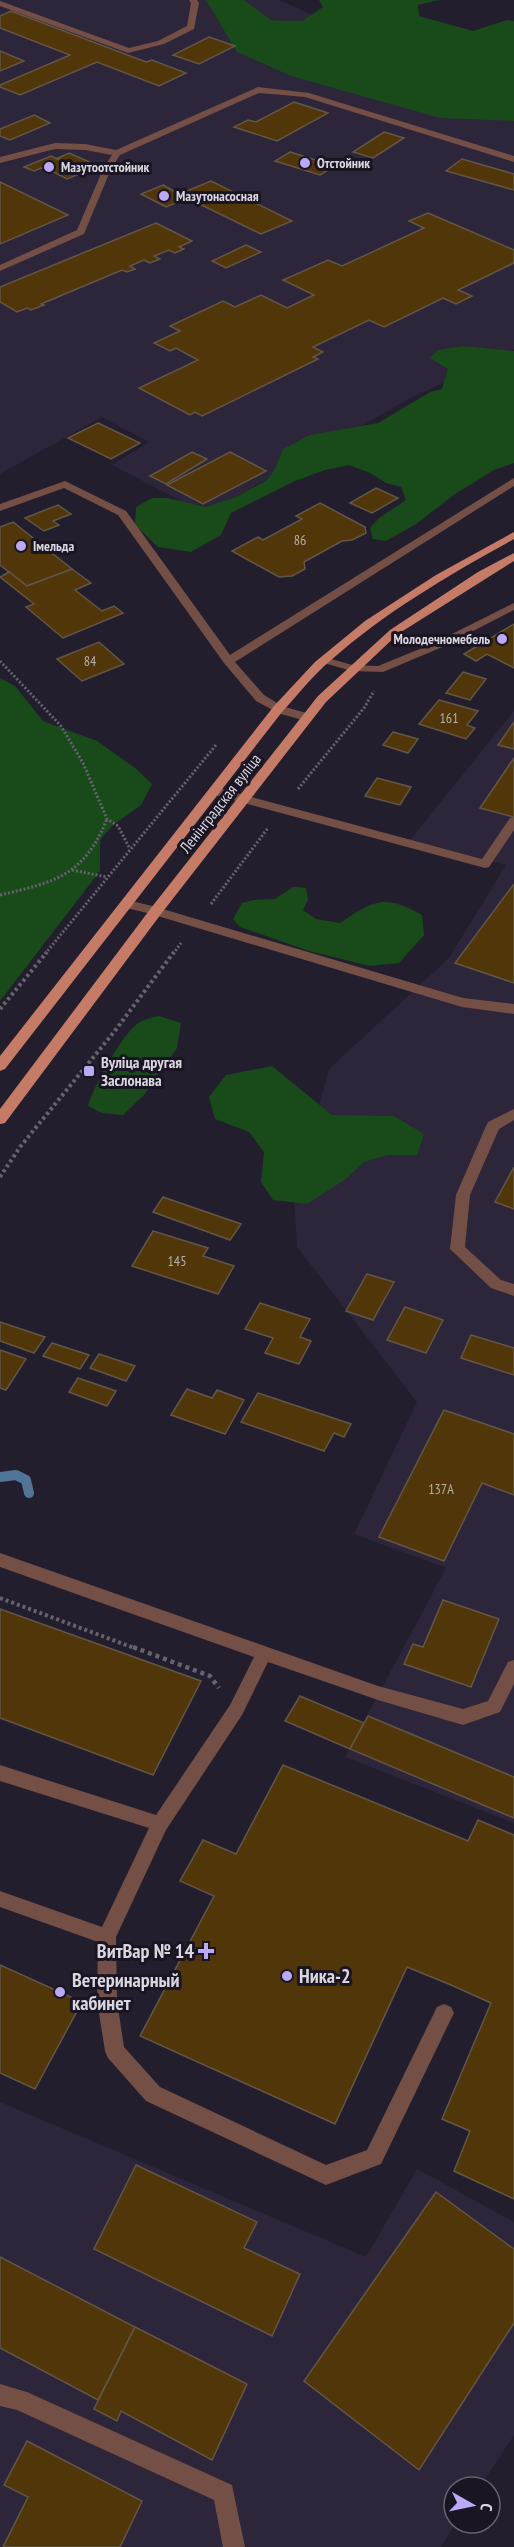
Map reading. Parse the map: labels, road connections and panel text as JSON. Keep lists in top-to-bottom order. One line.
{"streets":{"main road":["Ленінградская вуліца"]},"places":{"other":["Отстойник","Мазутоотстойник","Мазутонасосная","Імельда","Молодечномебель","Ника-2","Ветеринарный кабинет"],"transit":["Вуліца другая Заслонава"],"health":["ВитВар № 14"]},"house_numbers":["86","84","161","145","137А"],"north":"right"}
